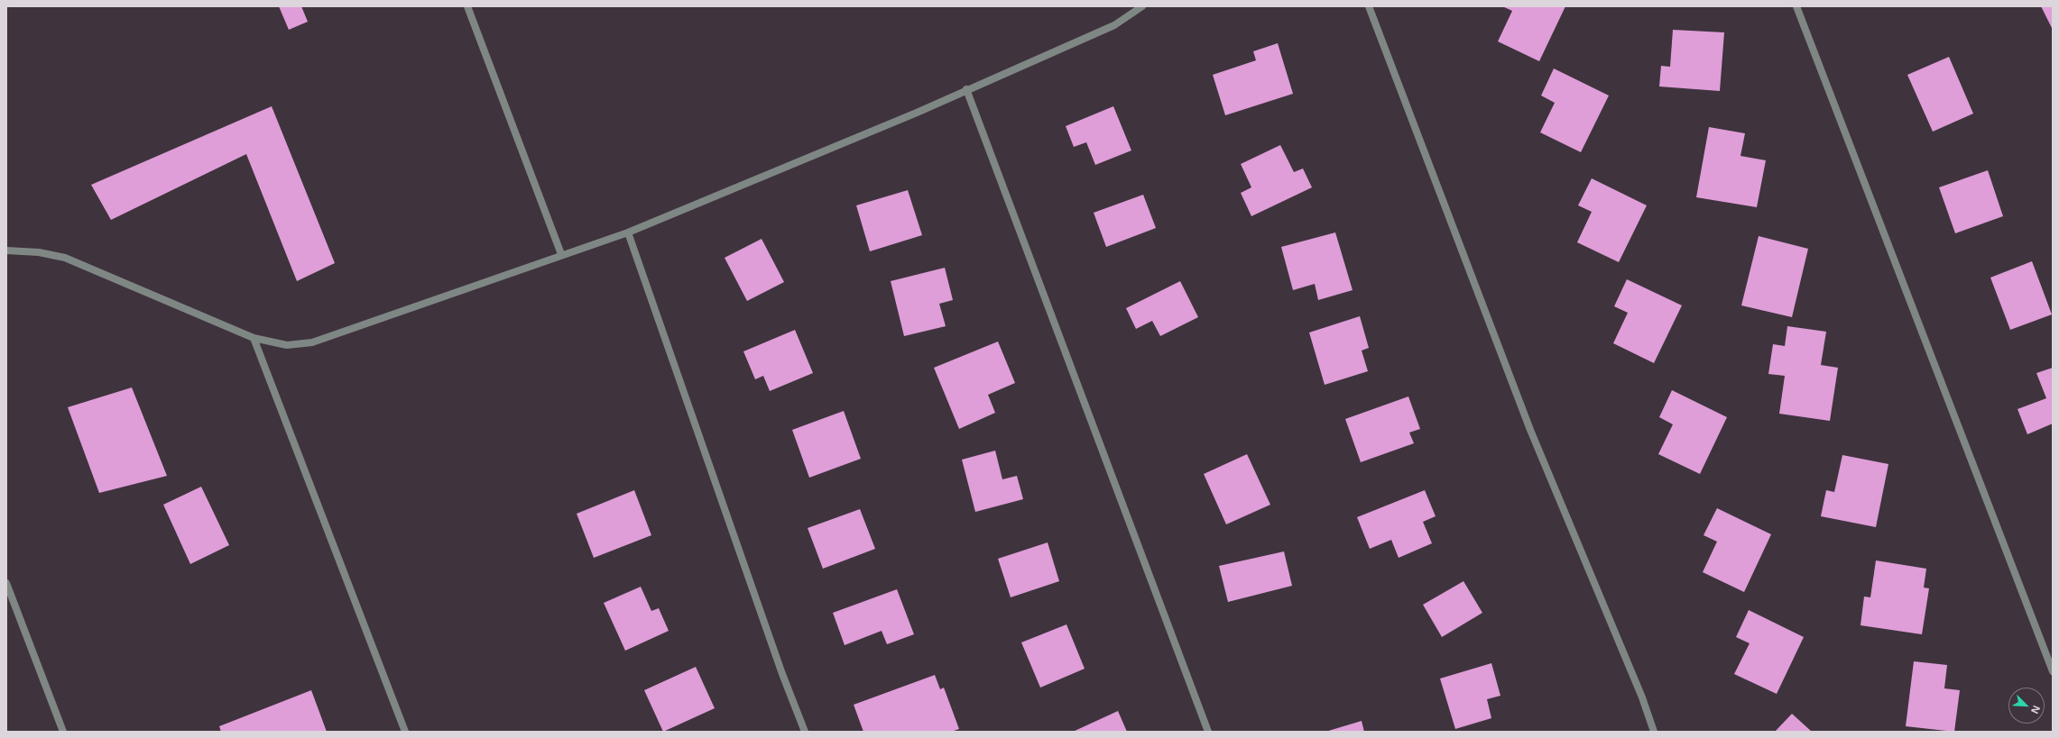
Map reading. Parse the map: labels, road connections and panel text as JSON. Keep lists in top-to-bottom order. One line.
{"north":"bottom right"}
